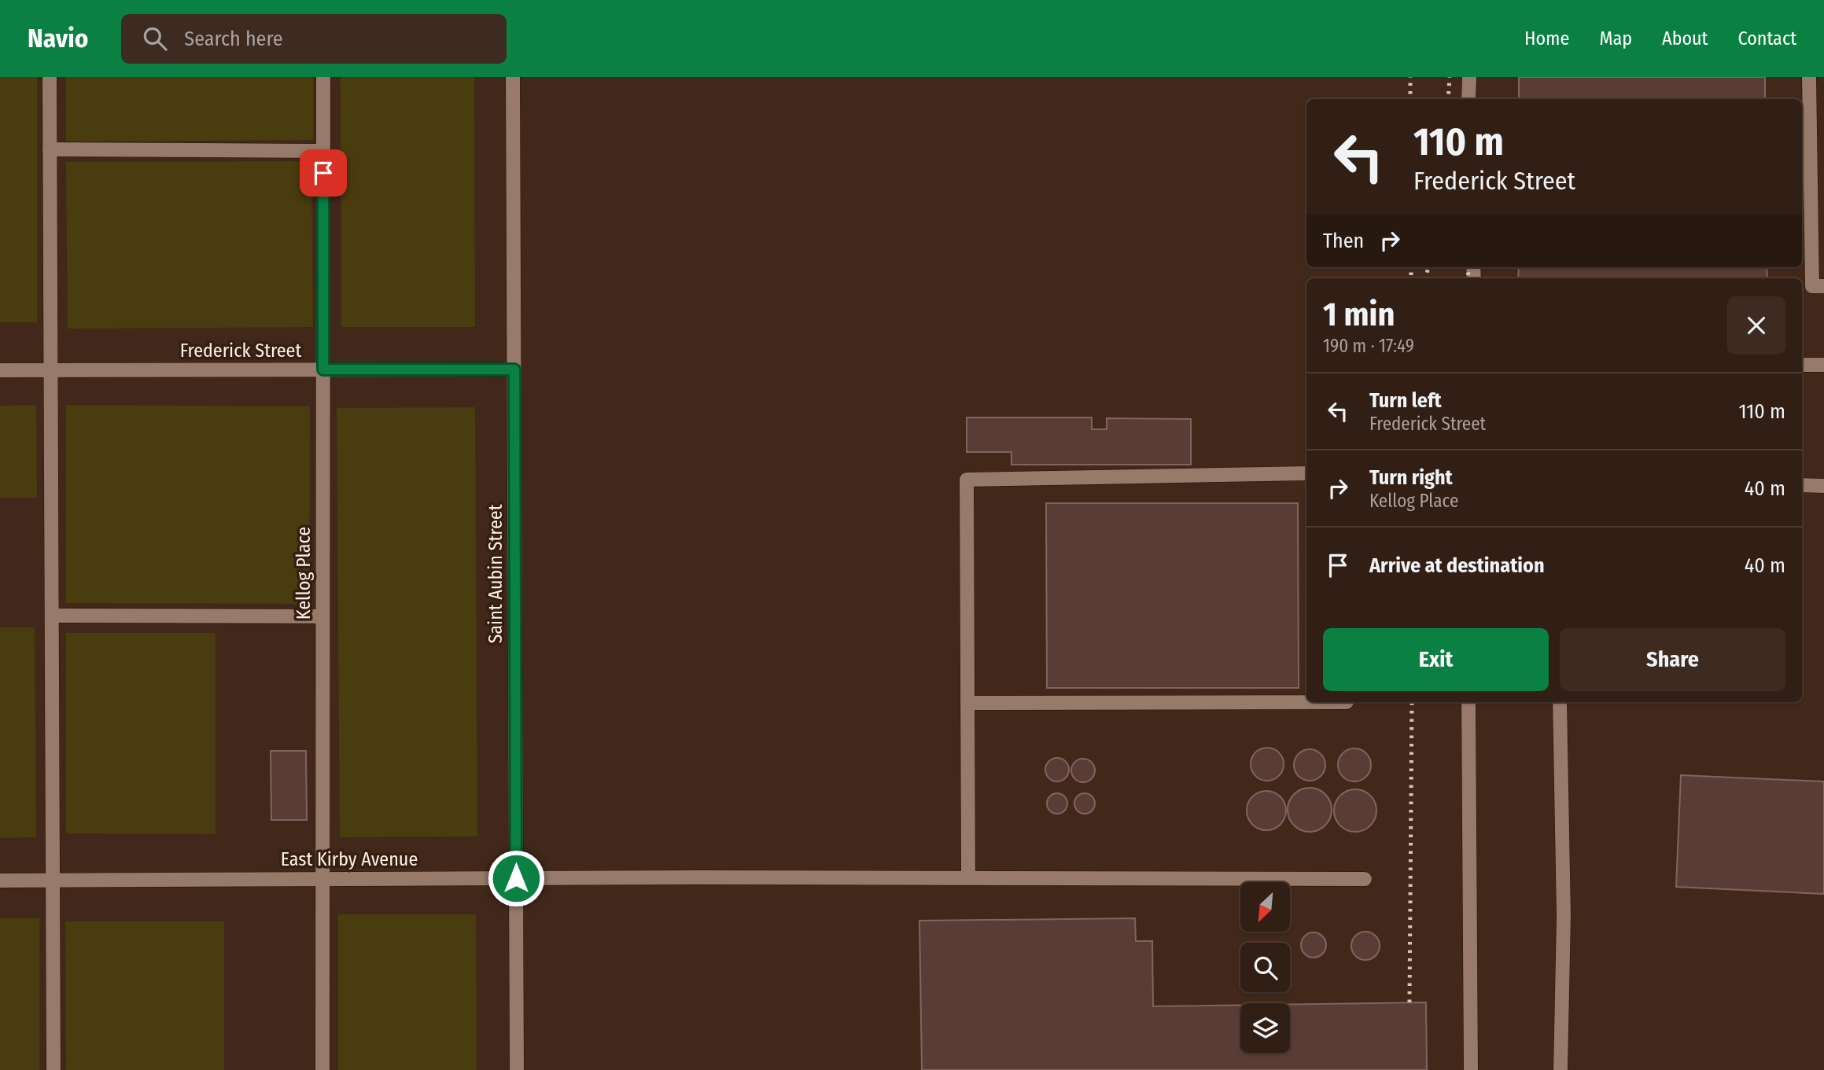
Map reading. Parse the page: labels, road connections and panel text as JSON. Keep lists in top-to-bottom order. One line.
{"streets":{"street":["Frederick Street","Kellog Place","Saint Aubin Street","East Kirby Avenue"]},"crossings":[["Frederick Street","Kellog Place"],["Frederick Street","Saint Aubin Street"],["Kellog Place","East Kirby Avenue"],["Saint Aubin Street","East Kirby Avenue"]],"north":"bottom left","page":{"header":"Navio","search":"Search here","nav":["Home","Map","About","Contact"],"turn":["110 m","Frederick Street"],"then":"Then","heading":["1 min","190 m · 17:49"],"list":[{"name":"Turn left","note":"Frederick Street","value":"110 m"},{"name":"Turn right","note":"Kellog Place","value":"40 m"},{"name":"Arrive at destination","value":"40 m"}],"buttons":["Exit","Share"]}}
